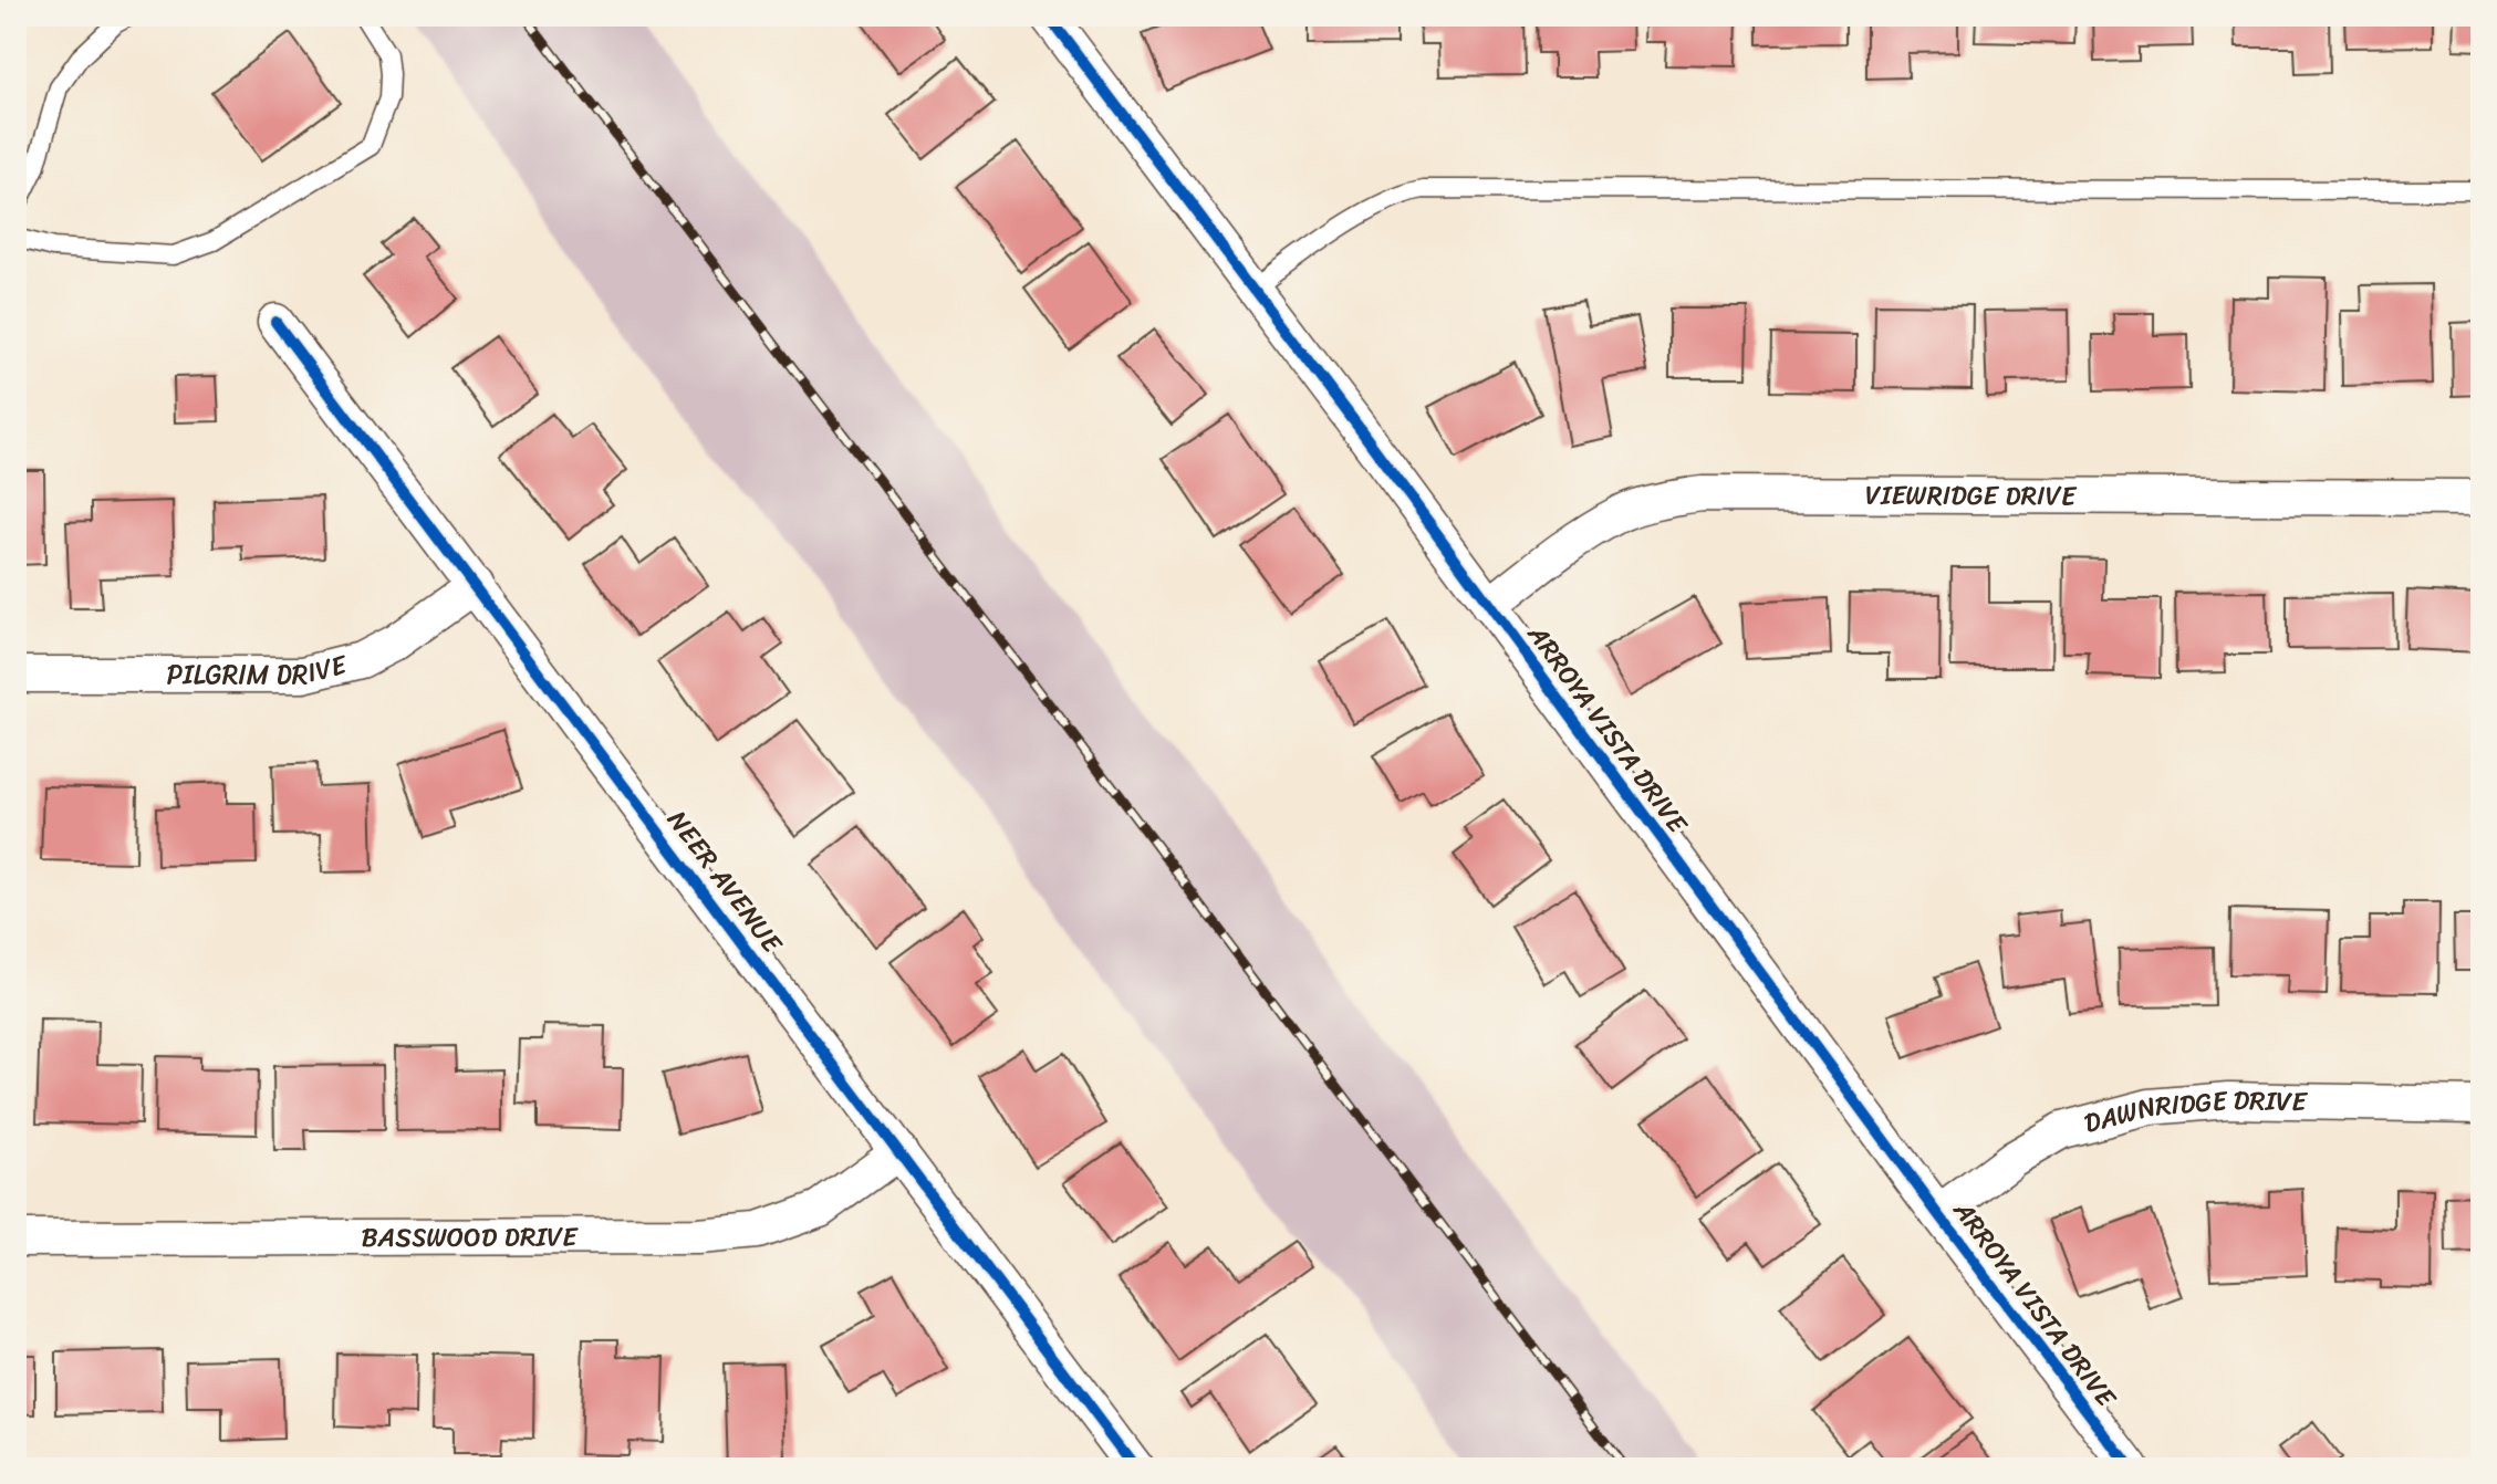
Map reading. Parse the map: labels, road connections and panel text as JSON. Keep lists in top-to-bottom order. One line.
{"streets":{"street":["VIEWRIDGE DRIVE","PILGRIM DRIVE","ARROYA VISTA DRIVE","NEER AVENUE","DAWNRIDGE DRIVE","BASSWOOD DRIVE"]},"crossings":[["VIEWRIDGE DRIVE","ARROYA VISTA DRIVE"],["PILGRIM DRIVE","NEER AVENUE"],["ARROYA VISTA DRIVE","DAWNRIDGE DRIVE"],["NEER AVENUE","BASSWOOD DRIVE"]]}
